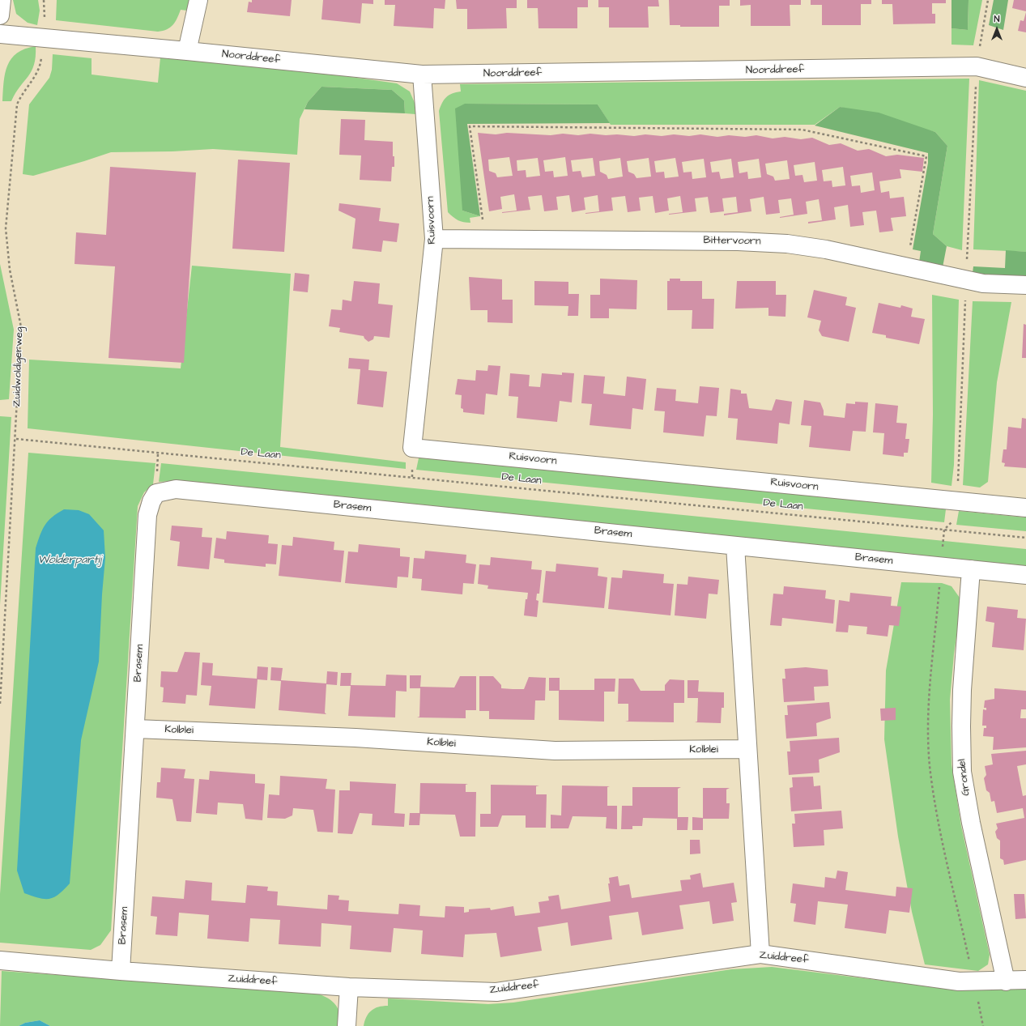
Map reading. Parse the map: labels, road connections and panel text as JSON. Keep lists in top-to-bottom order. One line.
{"streets":{"street":["Noorddreef","Ruisvoorn","Bittervoorn","Brasem","Kolblei","Grondel","Zuiddreef"],"path":["Zuidwoldigerweg","De Laan"]},"crossings":[["Noorddreef","Ruisvoorn"],["Noorddreef","Zuidwoldigerweg"],["Ruisvoorn","Bittervoorn"],["Zuidwoldigerweg","De Laan"],["Brasem","Kolblei"],["Brasem","Grondel"],["Brasem","Zuiddreef"],["Grondel","Zuiddreef"]],"water":["Wolderpartij"],"north":"top"}
